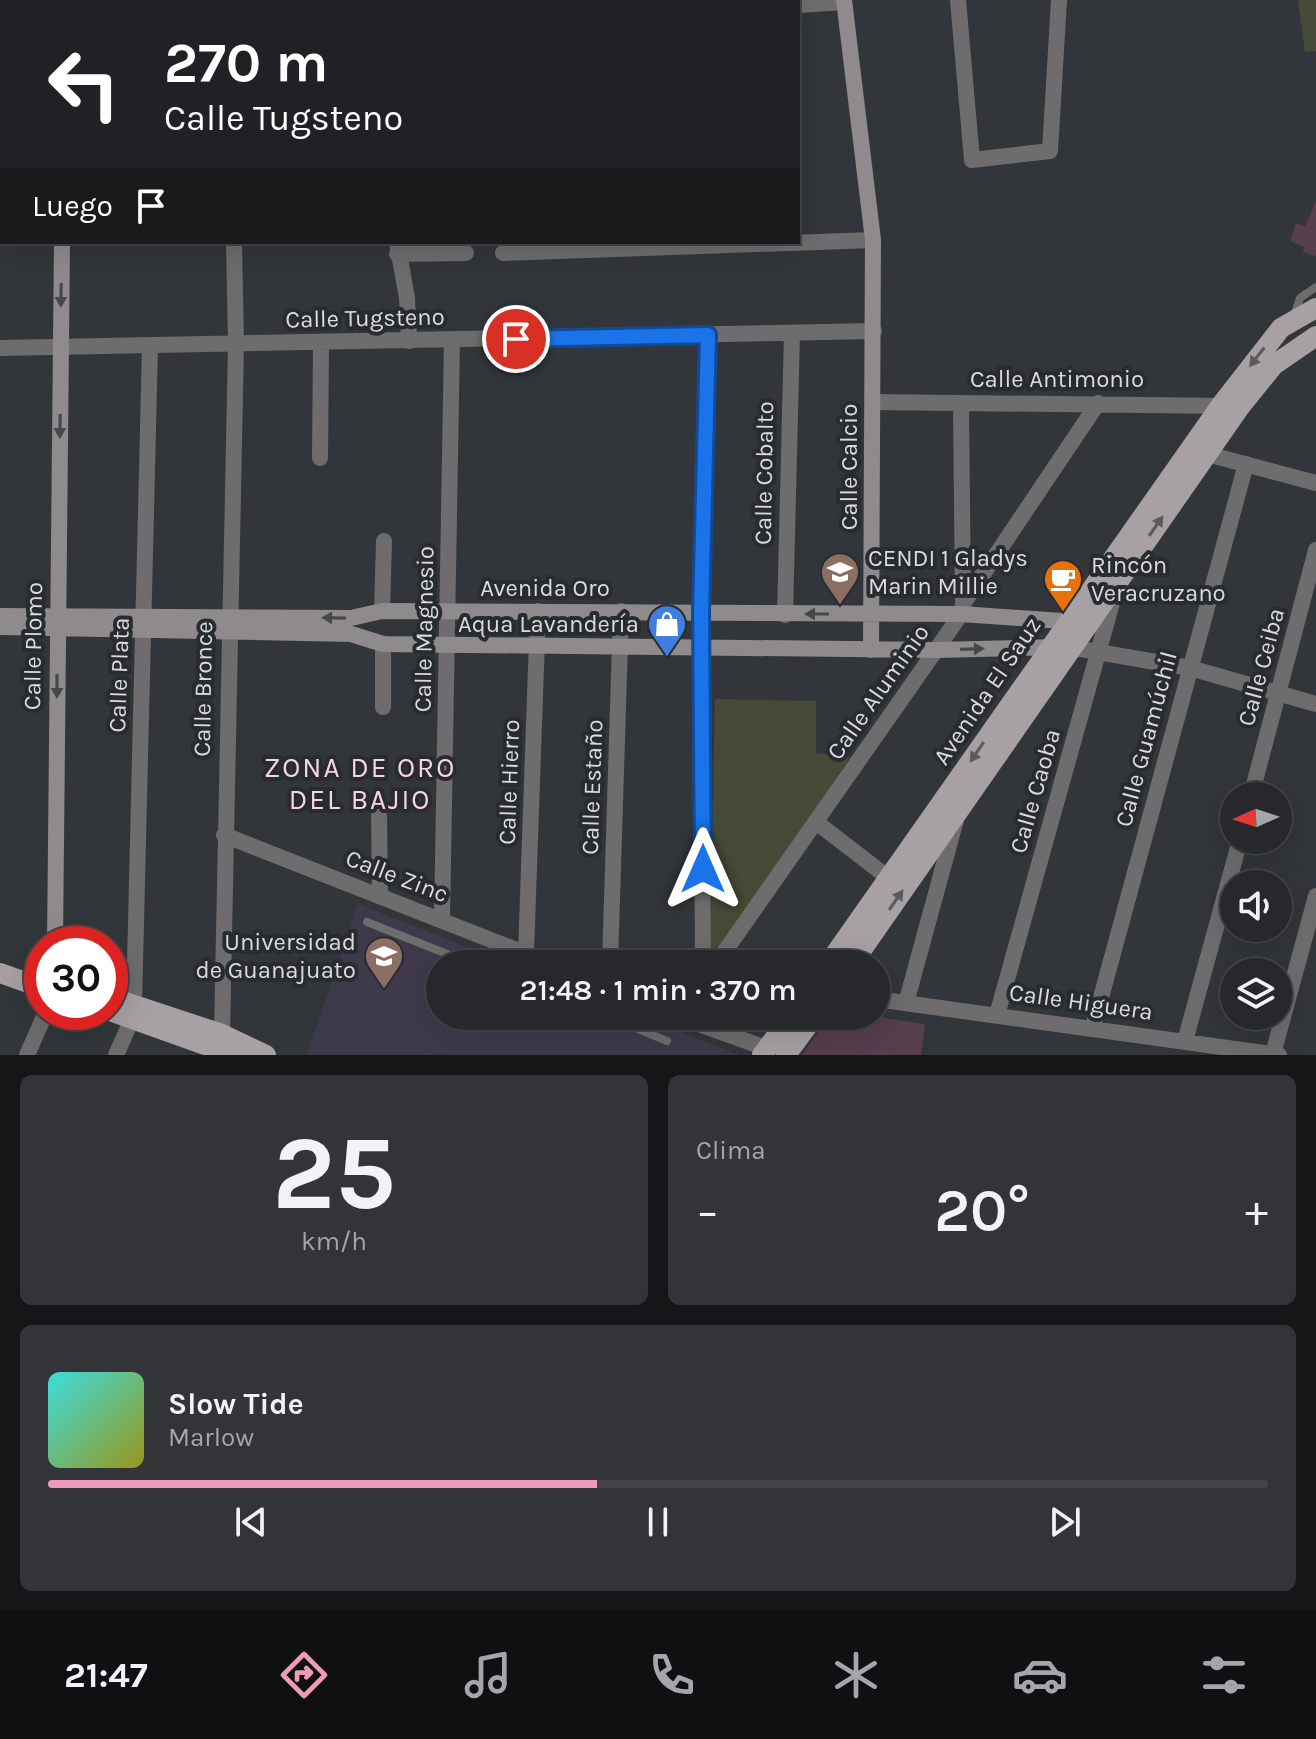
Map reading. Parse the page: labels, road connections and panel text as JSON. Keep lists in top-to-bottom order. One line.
{"streets":{"main road":["Calle Calcio","Avenida Oro","Calle Plomo","Avenida El Sauz"],"street":["Calle Tugsteno","Calle Antimonio","Calle Cobalto","Calle Magnesio","Calle Ceiba","Calle Plata","Calle Bronce","Calle Aluminio","Calle Guamúchil","Calle Hierro","Calle Estaño","Calle Caoba","Calle Zinc","Calle Higuera"]},"crossings":[["Calle Tugsteno","Calle Calcio"],["Calle Tugsteno","Calle Cobalto"],["Calle Tugsteno","Calle Magnesio"],["Calle Tugsteno","Calle Plomo"],["Calle Tugsteno","Calle Plata"],["Calle Tugsteno","Calle Bronce"],["Calle Antimonio","Calle Calcio"],["Calle Antimonio","Avenida El Sauz"],["Calle Antimonio","Calle Aluminio"],["Calle Calcio","Avenida Oro"],["Calle Cobalto","Avenida Oro"],["Avenida Oro","Calle Magnesio"],["Avenida Oro","Calle Plomo"],["Avenida Oro","Calle Plata"],["Avenida Oro","Calle Bronce"],["Avenida Oro","Avenida El Sauz"],["Avenida Oro","Calle Aluminio"],["Avenida Oro","Calle Hierro"],["Avenida Oro","Calle Estaño"],["Calle Magnesio","Calle Zinc"],["Calle Bronce","Calle Zinc"],["Avenida El Sauz","Calle Caoba"],["Calle Guamúchil","Calle Higuera"],["Calle Caoba","Calle Higuera"]],"one_way":["Calle Plomo"],"districts":["ZONA DE ORO DEL BAJIO"],"places":{"school or university":["CENDI 1 Gladys Marin Millie","Universidad de Guanajuato"],"cafe":["Rincón Veracruzano"],"shop":["Aqua Lavandería"]},"north":"left","page":{"turn":["270 m","Calle Tugsteno"],"then":"Luego","limit":"30","trip":"21:48 · 1 min · 370 m","tile":[["25","km/h"],"Clima"],"heat":["−","20°","+"],"song":["Slow Tide","Marlow"],"tabs":"21:47"}}
